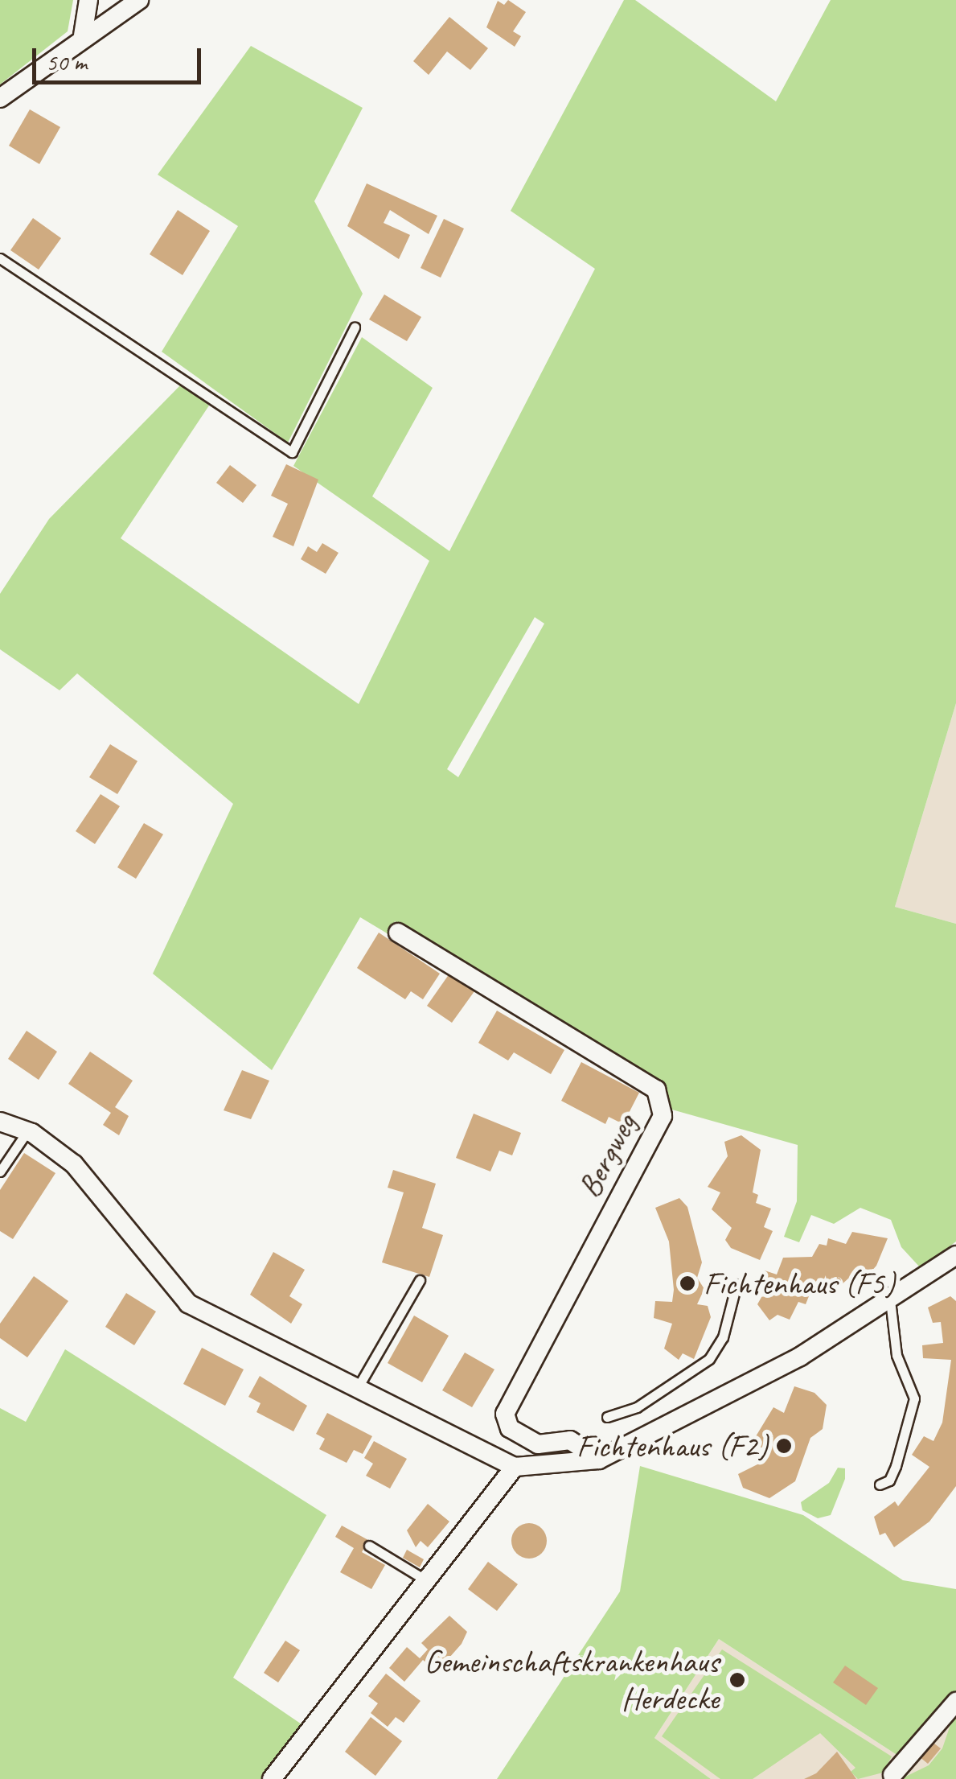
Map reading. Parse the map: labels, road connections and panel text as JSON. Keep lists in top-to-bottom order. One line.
{"streets":{"street":["Bergweg"]},"places":["Fichtenhaus (F5)","Fichtenhaus (F2)","Gemeinschaftskrankenhaus Herdecke"],"scale_bar":"50 m"}
